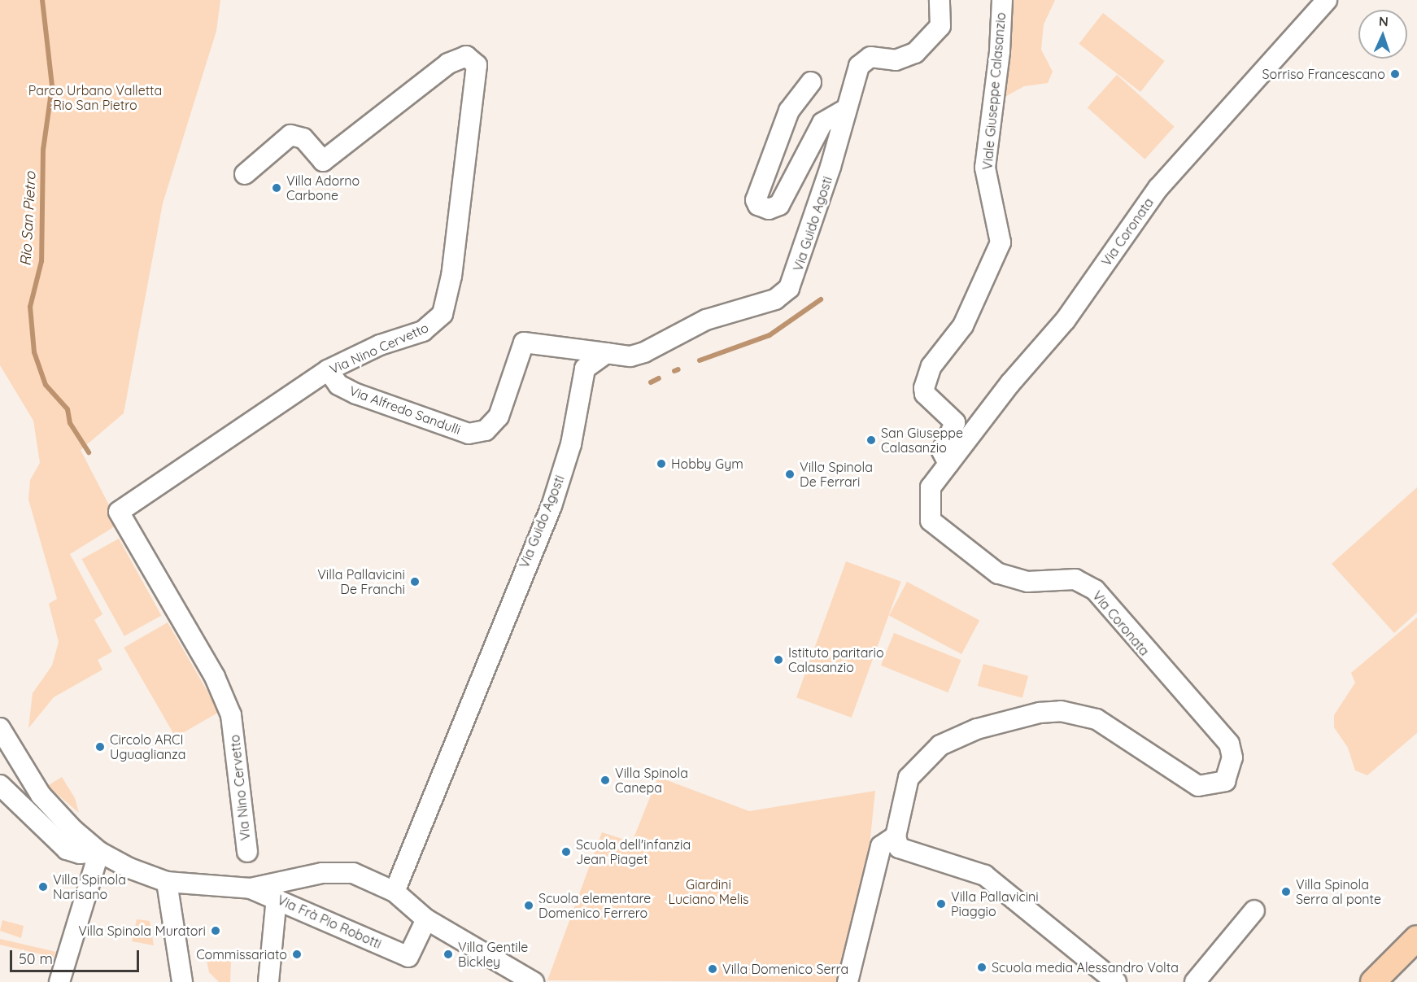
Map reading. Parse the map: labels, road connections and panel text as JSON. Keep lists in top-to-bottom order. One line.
{"streets":{"street":["Viale Giuseppe Calasanzio","Via Guido Agosti","Via Coronata","Via Nino Cervetto","Via Alfredo Sandulli","Via Frà Pio Robotti"]},"crossings":[["Viale Giuseppe Calasanzio","Via Coronata"],["Via Guido Agosti","Via Alfredo Sandulli"],["Via Nino Cervetto","Via Alfredo Sandulli"]],"water":["Rio San Pietro"],"parks":["Parco Urbano Valletta Rio San Pietro","Giardini Luciano Melis"],"places":["Sorriso Francescano","Villa Adorno Carbone","San Giuseppe Calasanzio","Hobby Gym","Villa Spinola De Ferrari","Villa Pallavicini De Franchi","Istituto paritario Calasanzio","Circolo ARCI Uguaglianza","Villa Spinola Canepa","Scuola dell'infanzia Jean Piaget","Villa Spinola Narisano","Villa Spinola Serra al ponte","Villa Pallavicini Piaggio","Scuola elementare Domenico Ferrero","Villa Spinola Muratori","Commissariato","Villa Gentile Bickley","Scuola media Alessandro Volta","Villa Domenico Serra"],"scale_bar":"50 m","north":"top"}
